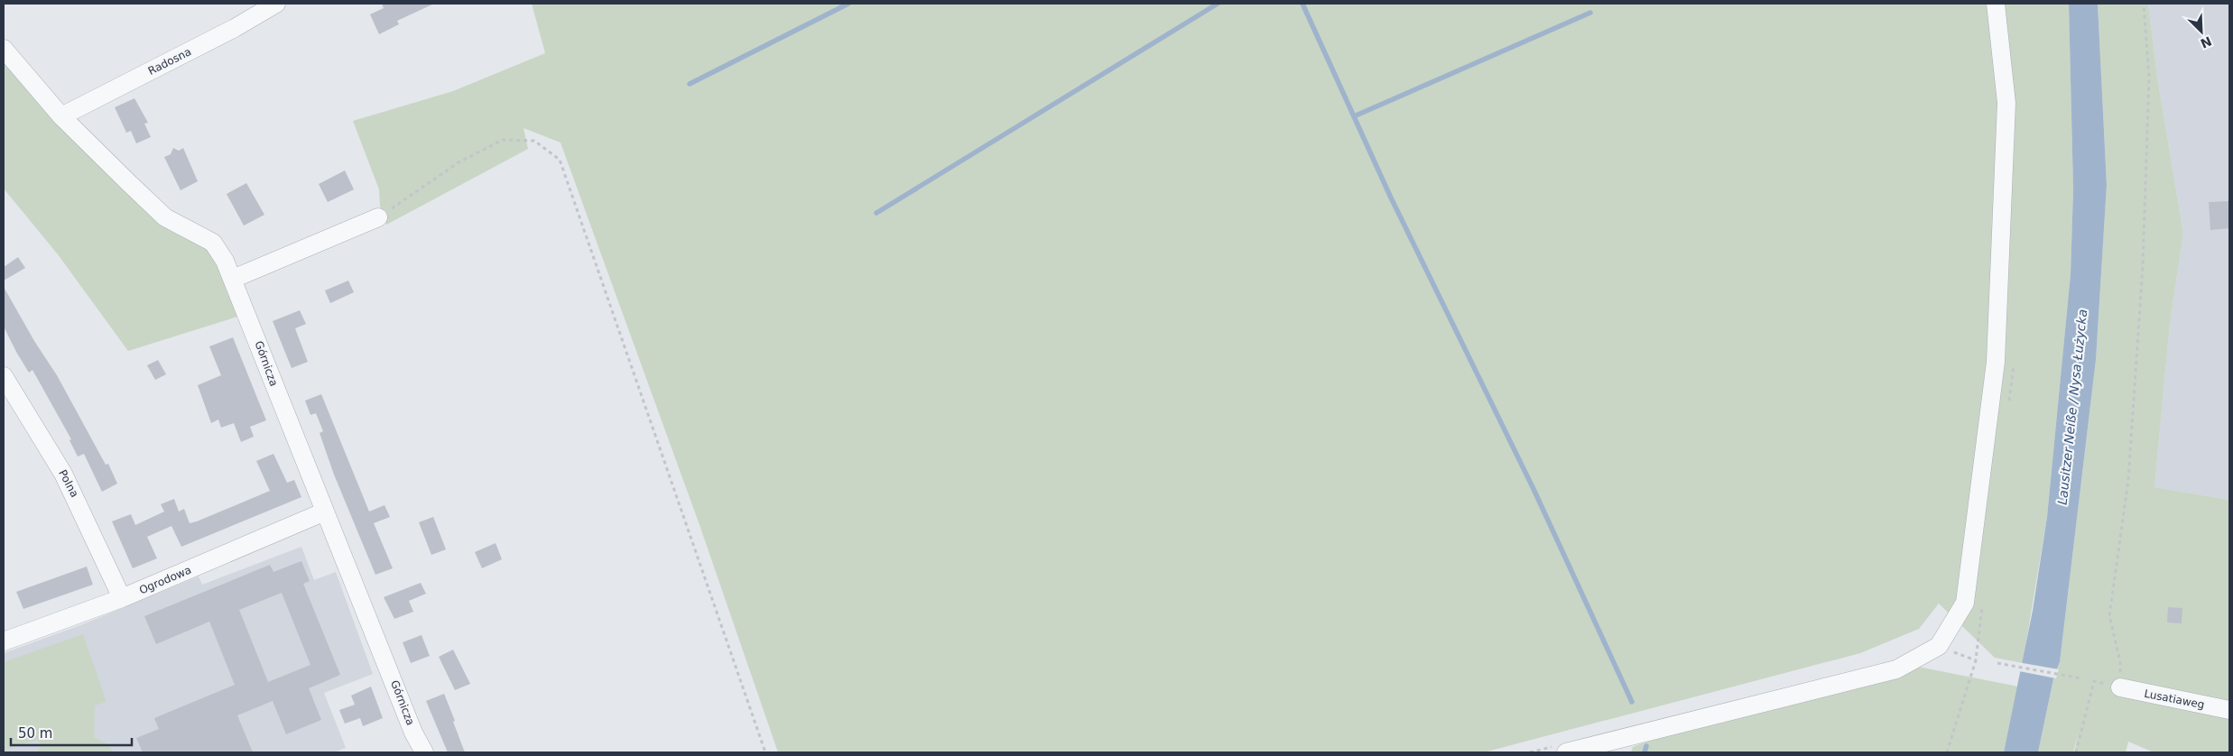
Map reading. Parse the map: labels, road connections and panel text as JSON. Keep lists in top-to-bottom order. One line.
{"streets":{"street":["Radosna","Górnicza","Polna","Ogrodowa","Lusatiaweg"]},"crossings":[["Radosna","Górnicza"],["Górnicza","Ogrodowa"],["Polna","Ogrodowa"]],"water":["Lausitzer Neiße / Nysa Łużycka"],"scale_bar":"50 m","north":"bottom right"}
